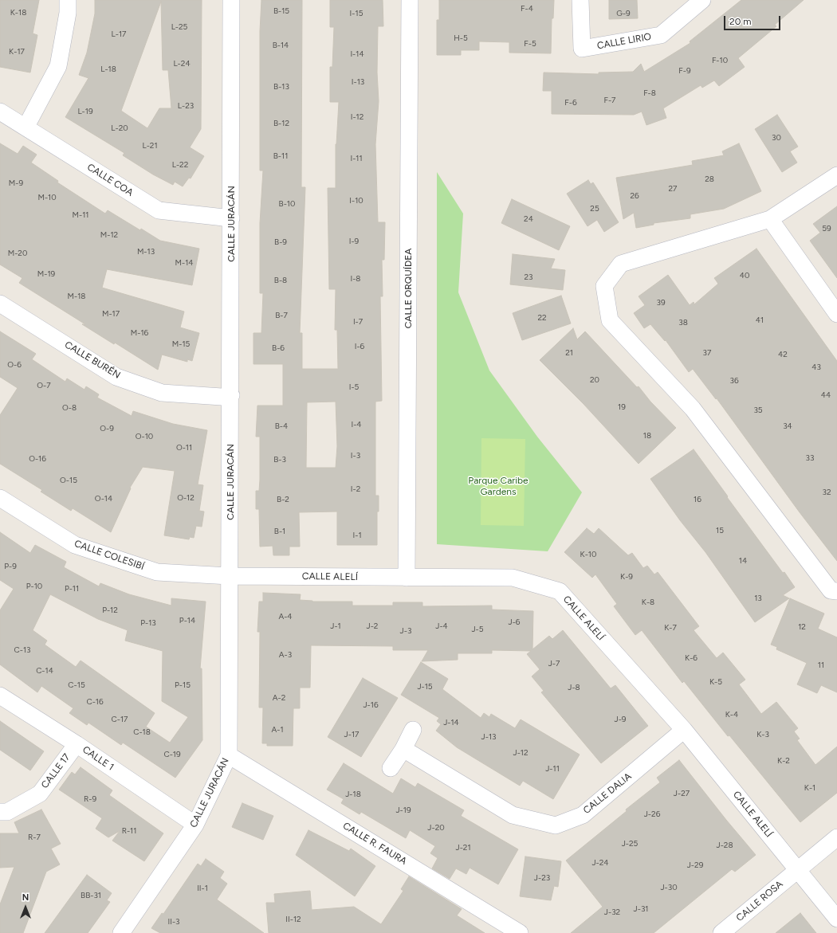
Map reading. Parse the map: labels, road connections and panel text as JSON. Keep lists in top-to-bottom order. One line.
{"streets":{"street":["CALLE LIRIO","CALLE COA","CALLE JURACÁN","CALLE ORQUÍDEA","CALLE BURÉN","CALLE COLESIBÍ","CALLE ALELÍ","CALLE 1","CALLE 17","CALLE DALIA","CALLE R. FAURA","CALLE ROSA"]},"crossings":[["CALLE COA","CALLE JURACÁN"],["CALLE JURACÁN","CALLE BURÉN"],["CALLE JURACÁN","CALLE COLESIBÍ"],["CALLE JURACÁN","CALLE ALELÍ"],["CALLE JURACÁN","CALLE 1"],["CALLE JURACÁN","CALLE R. FAURA"],["CALLE ORQUÍDEA","CALLE ALELÍ"],["CALLE COLESIBÍ","CALLE ALELÍ"],["CALLE ALELÍ","CALLE DALIA"],["CALLE ALELÍ","CALLE ROSA"],["CALLE 1","CALLE 17"]],"parks":["Parque Caribe Gardens"],"house_numbers":["F-4","B-15","K-18","I-15","G-9","L-25","L-17","H-5","F-5","B-14","K-17","I-14","F-10","L-24","L-18","F-9","I-13","B-13","F-8","F-7","F-6","L-23","L-19","I-12","B-12","L-20","30","L-21","B-11","I-11","L-22","28","M-9","27","26","M-10","I-10","B-10","25","M-11","24","59","M-12","I-9","B-9","M-13","M-20","M-14","M-19","40","23","I-8","B-8","M-18","39","M-17","B-7","22","41","I-7","38","M-16","M-15","I-6","B-6","21","37","42","O-6","43","20","36","O-7","I-5","44","19","O-8","35","I-4","B-4","34","O-9","18","O-10","O-11","I-3","33","O-16","B-3","O-15","I-2","32","O-12","O-14","B-2","16","15","B-1","I-1","K-10","14","P-9","K-9","P-10","P-11","13","K-8","P-12","A-4","P-14","J-6","P-13","J-1","J-2","J-4","12","K-7","J-5","J-3","C-13","A-3","K-6","J-7","11","C-14","K-5","C-15","P-15","J-15","J-8","A-2","C-16","J-16","K-4","C-17","J-9","J-14","A-1","C-18","J-17","K-3","J-13","J-12","C-19","K-2","J-11","K-1","J-27","J-18","R-9","J-19","J-26","J-20","R-11","R-7","J-25","J-28","J-21","J-24","J-29","J-23","J-30","II-1","BB-31","J-31","J-32","II-12","II-3"],"scale_bar":"20 m","north":"top"}
